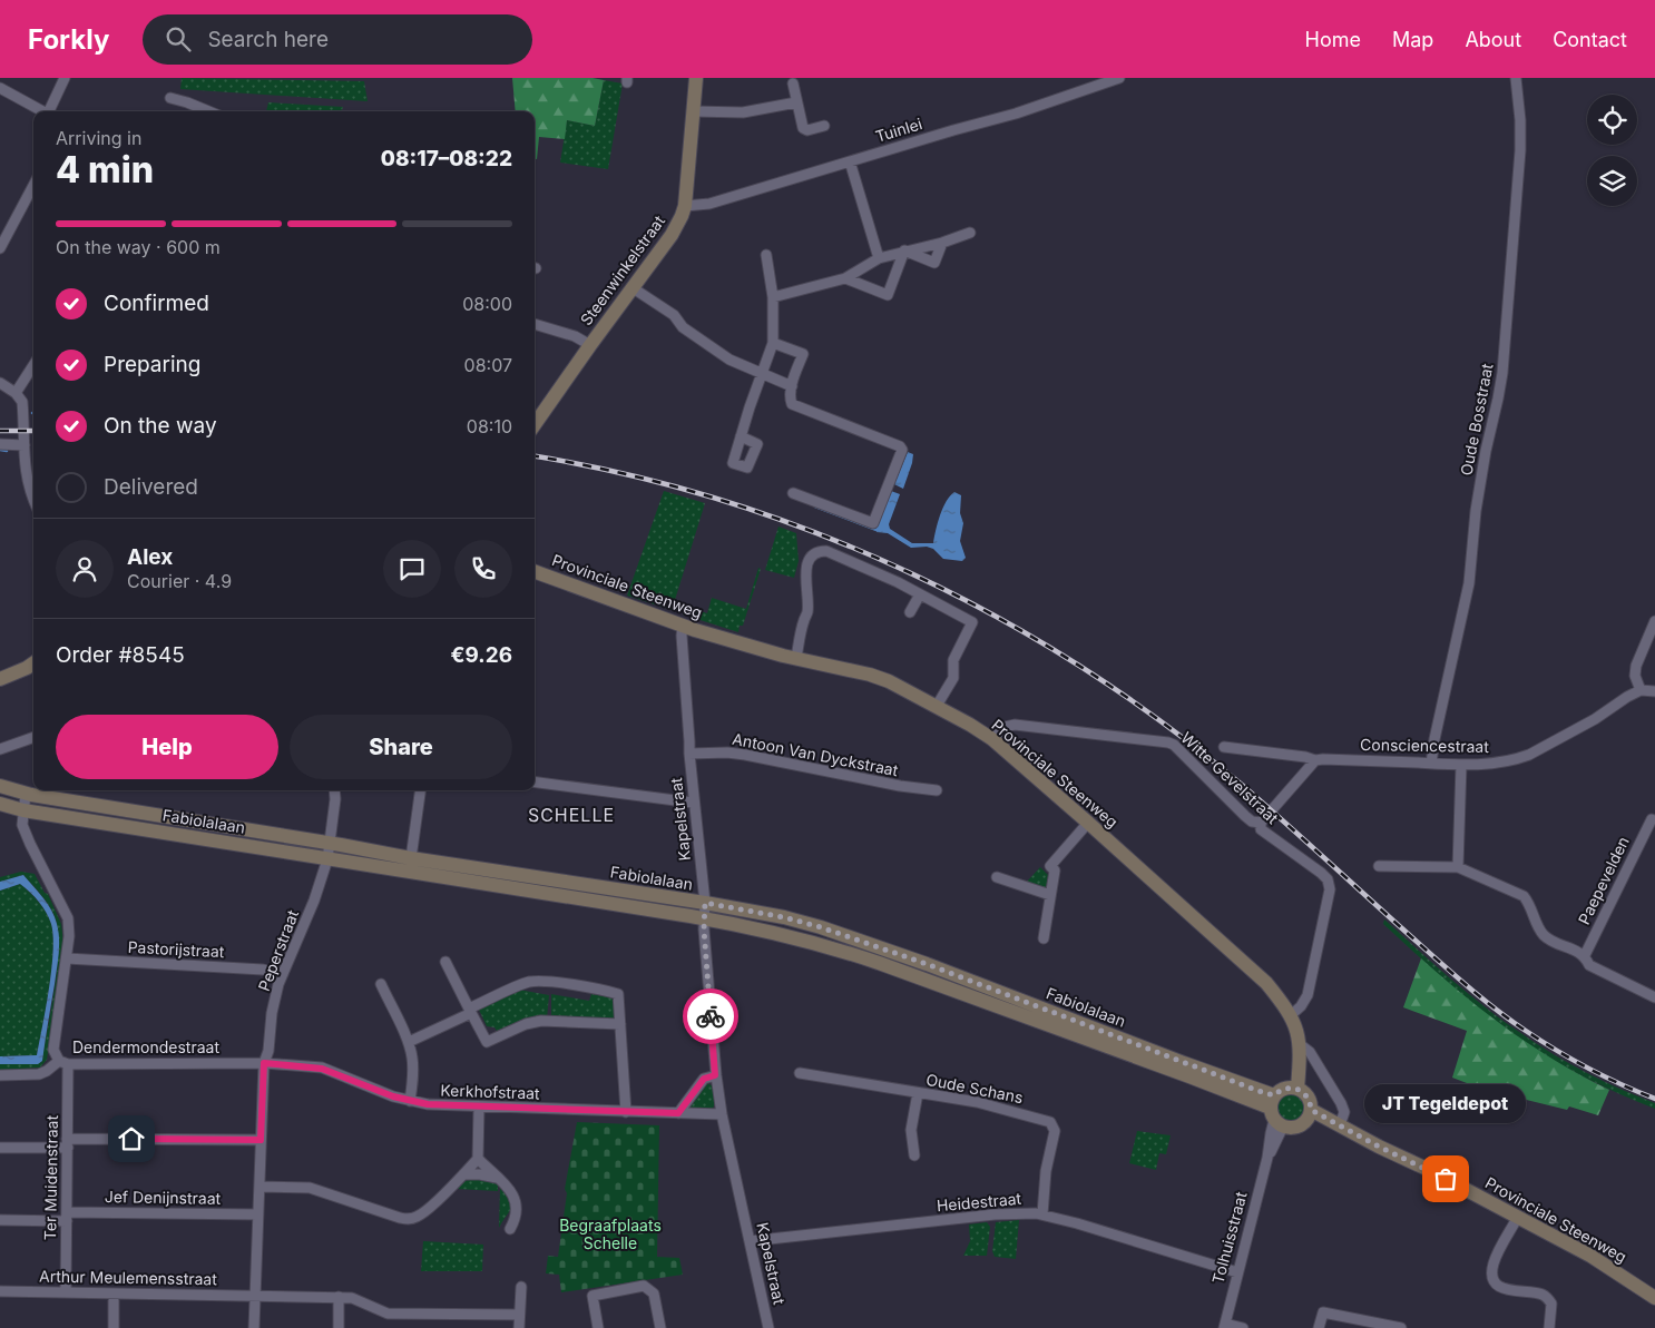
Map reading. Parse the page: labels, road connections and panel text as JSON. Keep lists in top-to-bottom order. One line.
{"streets":{"main road":["Steenwinkelstraat","Provinciale Steenweg","Fabiolalaan"],"street":["Tuinlei","Oude Bosstraat","Consciencestraat","Antoon Van Dyckstraat","Witte Gevelstraat","Kapelstraat","Paepevelden","Pastorijstraat","Peperstraat","Dendermondestraat","Oude Schans","Kerkhofstraat","Ter Muidenstraat","Jef Denijnstraat","Heidestraat","Tolhuisstraat","Arthur Meulemensstraat"]},"crossings":[["Tuinlei","Steenwinkelstraat"],["Oude Bosstraat","Consciencestraat"],["Provinciale Steenweg","Witte Gevelstraat"],["Provinciale Steenweg","Kapelstraat"],["Provinciale Steenweg","Fabiolalaan"],["Provinciale Steenweg","Tolhuisstraat"],["Antoon Van Dyckstraat","Kapelstraat"],["Kapelstraat","Fabiolalaan"],["Kapelstraat","Kerkhofstraat"],["Kapelstraat","Heidestraat"],["Fabiolalaan","Peperstraat"],["Fabiolalaan","Dendermondestraat"],["Fabiolalaan","Tolhuisstraat"],["Pastorijstraat","Peperstraat"],["Pastorijstraat","Dendermondestraat"],["Peperstraat","Dendermondestraat"],["Peperstraat","Kerkhofstraat"],["Peperstraat","Jef Denijnstraat"],["Peperstraat","Arthur Meulemensstraat"],["Dendermondestraat","Kerkhofstraat"],["Dendermondestraat","Ter Muidenstraat"],["Oude Schans","Heidestraat"],["Ter Muidenstraat","Jef Denijnstraat"],["Ter Muidenstraat","Arthur Meulemensstraat"],["Heidestraat","Tolhuisstraat"]],"districts":["SCHELLE"],"parks":["Begraafplaats Schelle"],"places":["JT Tegeldepot"],"page":{"header":"Forkly","search":"Search here","nav":["Home","Map","About","Contact"],"heading":["4 min","Arriving in","08:17–08:22"],"panel":["Alex","Courier · 4.9","Order #8545","€9.26"],"bar":"On the way · 600 m","list":[["Confirmed","08:00"],["Preparing","08:07"],["On the way","08:10"],"Delivered"],"buttons":["Help","Share"],"bubble":"JT Tegeldepot"}}
